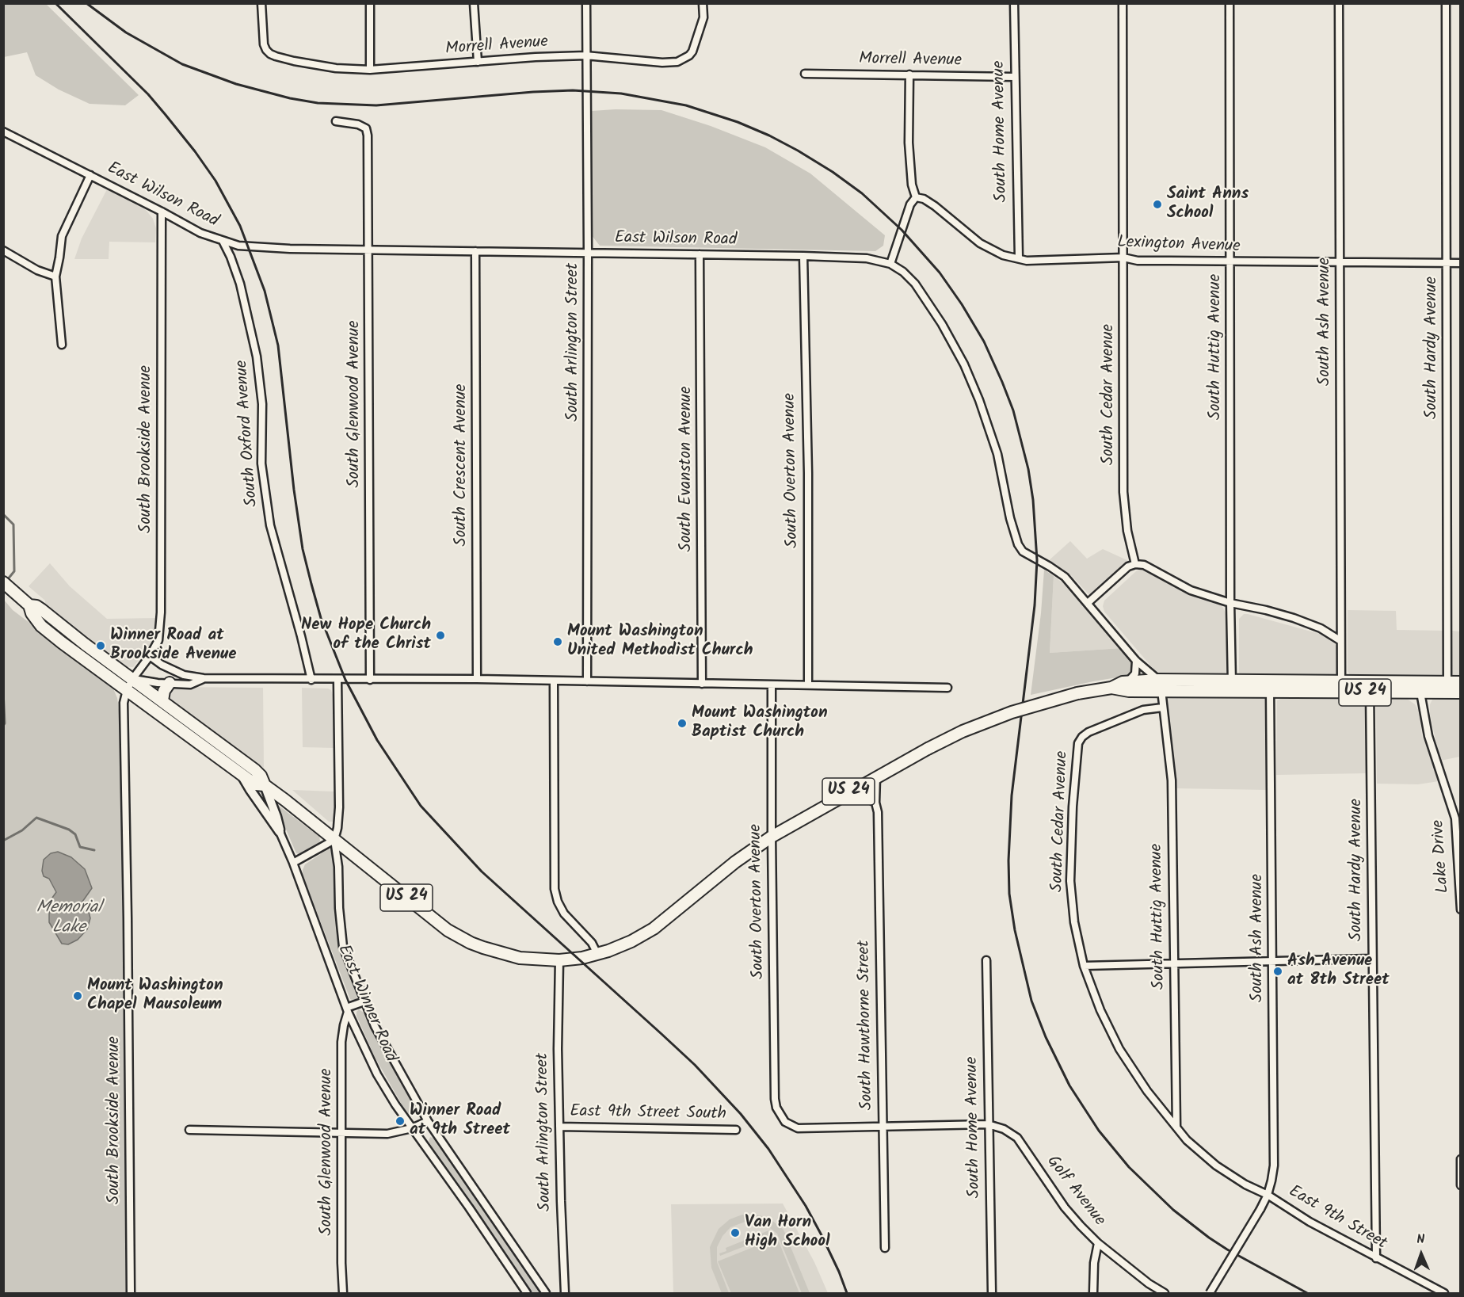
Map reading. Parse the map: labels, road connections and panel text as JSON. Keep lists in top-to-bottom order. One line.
{"streets":{"main road":["US 24","East Winner Road"],"street":["Morrell Avenue","South Home Avenue","East Wilson Road","Lexington Avenue","South Ash Avenue","South Arlington Street","South Huttig Avenue","South Hardy Avenue","South Cedar Avenue","South Glenwood Avenue","South Oxford Avenue","South Brookside Avenue","South Crescent Avenue","South Evanston Avenue","South Overton Avenue","Lake Drive","South Hawthorne Street","East 9th Street South","Golf Avenue","East 9th Street"]},"crossings":[["Morrell Avenue","South Home Avenue"],["Morrell Avenue","South Arlington Street"],["South Home Avenue","Lexington Avenue"],["South Home Avenue","Golf Avenue"],["East Wilson Road","South Arlington Street"],["East Wilson Road","South Glenwood Avenue"],["East Wilson Road","South Oxford Avenue"],["East Wilson Road","South Brookside Avenue"],["East Wilson Road","South Crescent Avenue"],["East Wilson Road","South Evanston Avenue"],["East Wilson Road","South Overton Avenue"],["East Wilson Road","US 24"],["Lexington Avenue","South Ash Avenue"],["Lexington Avenue","South Huttig Avenue"],["Lexington Avenue","South Hardy Avenue"],["Lexington Avenue","South Cedar Avenue"],["South Ash Avenue","South Cedar Avenue"],["South Ash Avenue","US 24"],["South Ash Avenue","East 9th Street"],["South Arlington Street","US 24"],["South Arlington Street","East 9th Street South"],["South Huttig Avenue","South Cedar Avenue"],["South Huttig Avenue","US 24"],["South Hardy Avenue","US 24"],["South Hardy Avenue","East 9th Street"],["South Cedar Avenue","East 9th Street"],["South Glenwood Avenue","East Winner Road"],["South Brookside Avenue","East Winner Road"],["South Overton Avenue","US 24"],["South Overton Avenue","South Hawthorne Street"],["US 24","Lake Drive"],["US 24","East Winner Road"],["US 24","South Hawthorne Street"]],"water":["Memorial Lake"],"places":["Saint Anns School","New Hope Church of the Christ","Mount Washington United Methodist Church","Winner Road at Brookside Avenue","Mount Washington Baptist Church","Ash Avenue at 8th Street","Mount Washington Chapel Mausoleum","Winner Road at 9th Street","Van Horn High School"],"north":"top"}
